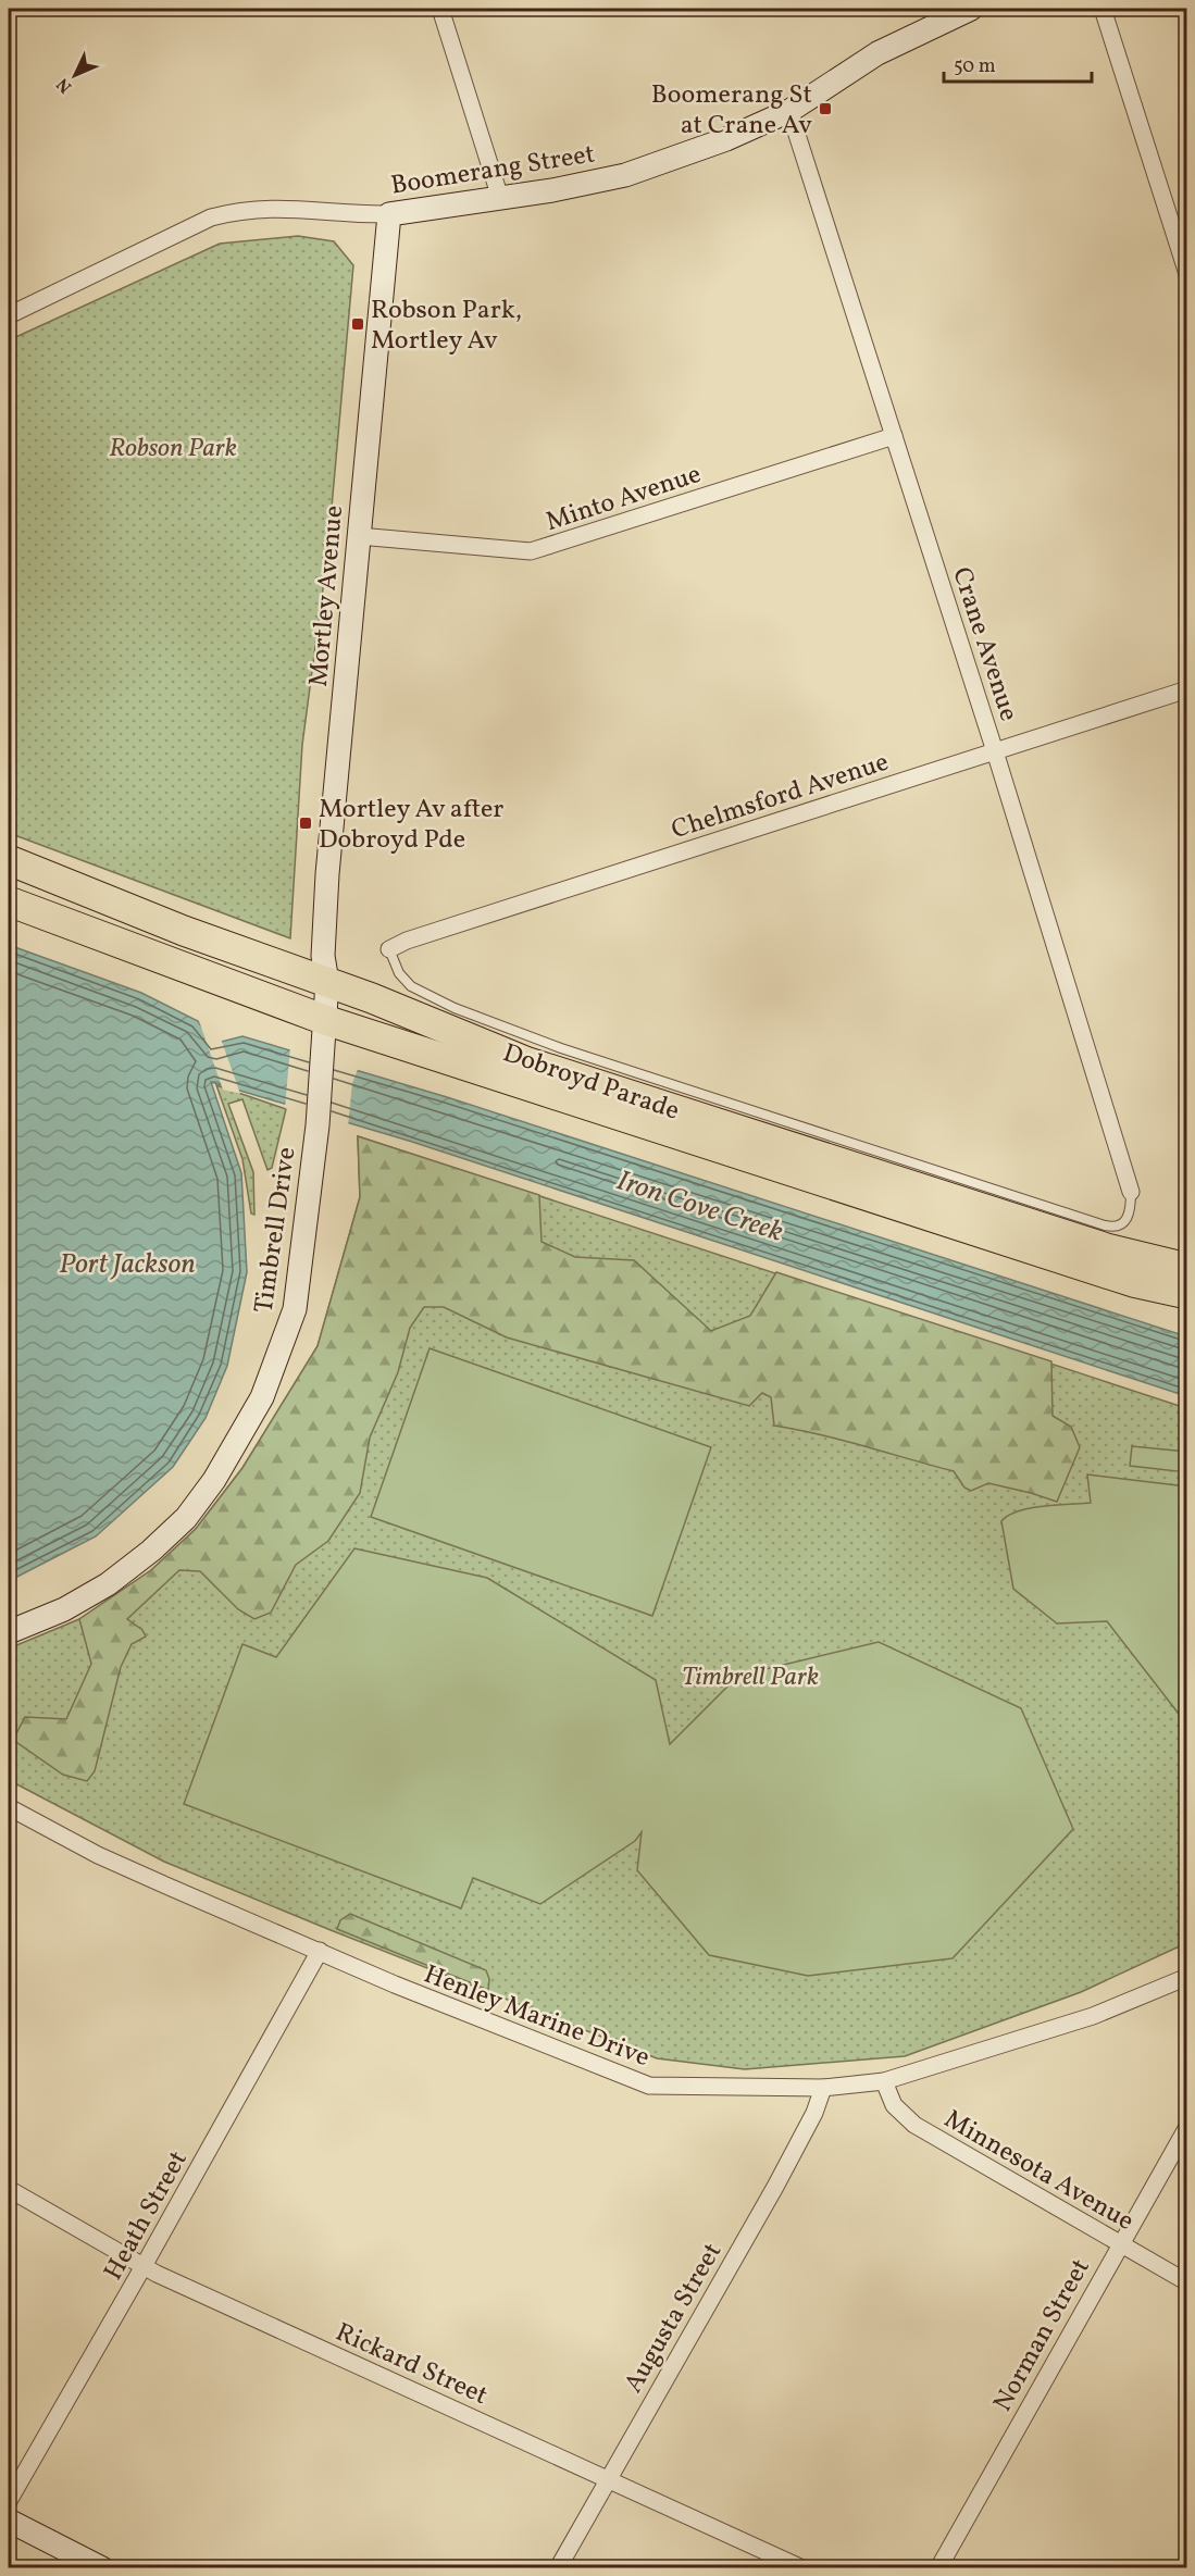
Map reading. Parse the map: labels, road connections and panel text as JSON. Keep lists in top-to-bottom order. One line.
{"streets":{"highway":["Dobroyd Parade"],"street":["Boomerang Street","Minto Avenue","Mortley Avenue","Crane Avenue","Chelmsford Avenue","Timbrell Drive","Henley Marine Drive","Minnesota Avenue","Heath Street","Augusta Street","Norman Street","Rickard Street"]},"crossings":[["Boomerang Street","Mortley Avenue"],["Boomerang Street","Crane Avenue"],["Minto Avenue","Mortley Avenue"],["Minto Avenue","Crane Avenue"],["Mortley Avenue","Dobroyd Parade"],["Mortley Avenue","Timbrell Drive"],["Crane Avenue","Chelmsford Avenue"],["Crane Avenue","Dobroyd Parade"],["Chelmsford Avenue","Dobroyd Parade"],["Dobroyd Parade","Timbrell Drive"],["Henley Marine Drive","Minnesota Avenue"],["Henley Marine Drive","Heath Street"],["Henley Marine Drive","Augusta Street"],["Minnesota Avenue","Norman Street"],["Heath Street","Rickard Street"],["Augusta Street","Rickard Street"]],"water":["Iron Cove Creek","Port Jackson"],"parks":["Robson Park","Timbrell Park"],"places":{"transit":["Boomerang St at Crane Av","Robson Park, Mortley Av","Mortley Av after Dobroyd Pde"]},"scale_bar":"50 m","north":"bottom left"}
